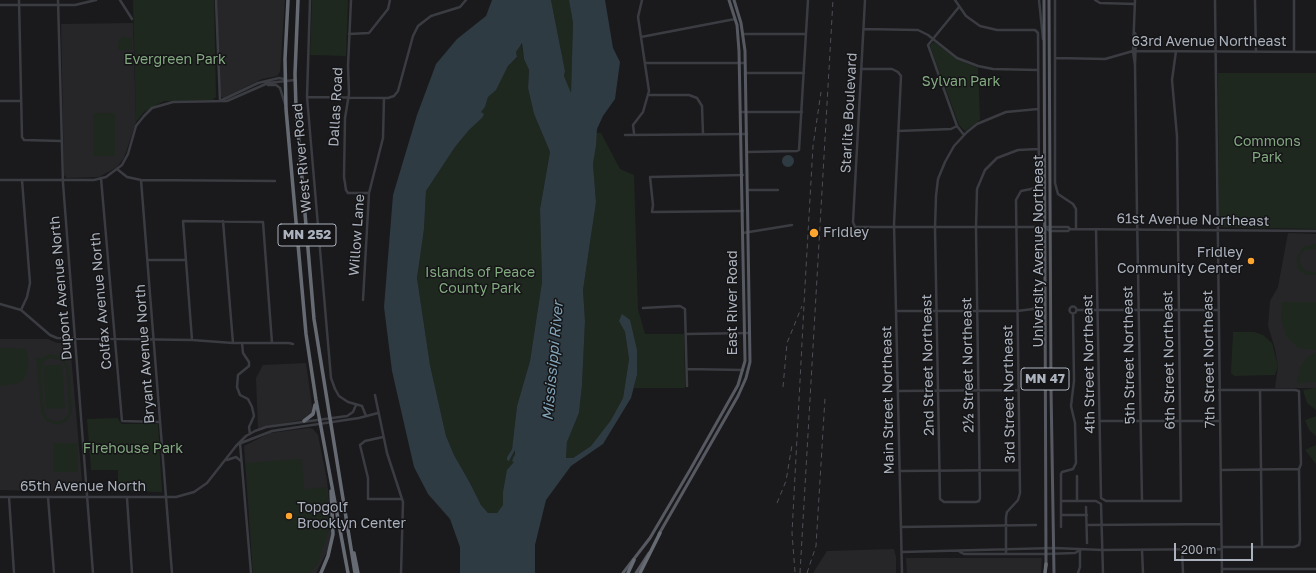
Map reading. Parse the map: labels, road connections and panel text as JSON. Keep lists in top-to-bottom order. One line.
{"streets":{"highway":["MN 252"],"main road":["University Avenue Northeast","East River Road","MN 47"],"street":["63rd Avenue Northeast","Dallas Road","Starlite Boulevard","West River Road","61st Avenue Northeast","Willow Lane","Dupont Avenue North","Colfax Avenue North","Bryant Avenue North","5th Street Northeast","7th Street Northeast","6th Street Northeast","4th Street Northeast","2nd Street Northeast","2½ Street Northeast","3rd Street Northeast","Main Street Northeast","65th Avenue North"]},"crossings":[["63rd Avenue Northeast","5th Street Northeast"],["63rd Avenue Northeast","7th Street Northeast"],["63rd Avenue Northeast","6th Street Northeast"],["Dallas Road","Willow Lane"],["Starlite Boulevard","Main Street Northeast"],["61st Avenue Northeast","University Avenue Northeast"],["61st Avenue Northeast","5th Street Northeast"],["61st Avenue Northeast","7th Street Northeast"],["61st Avenue Northeast","6th Street Northeast"],["61st Avenue Northeast","4th Street Northeast"],["Dupont Avenue North","65th Avenue North"],["Colfax Avenue North","Bryant Avenue North"],["Bryant Avenue North","65th Avenue North"],["5th Street Northeast","6th Street Northeast"],["5th Street Northeast","4th Street Northeast"],["6th Street Northeast","4th Street Northeast"],["2nd Street Northeast","2½ Street Northeast"],["2½ Street Northeast","3rd Street Northeast"]],"water":["Mississippi River"],"parks":["Evergreen Park","Sylvan Park","Commons Park","Islands of Peace County Park","Firehouse Park"],"places":["Fridley","Fridley Community Center","Topgolf Brooklyn Center"],"scale_bar":"200 m"}
